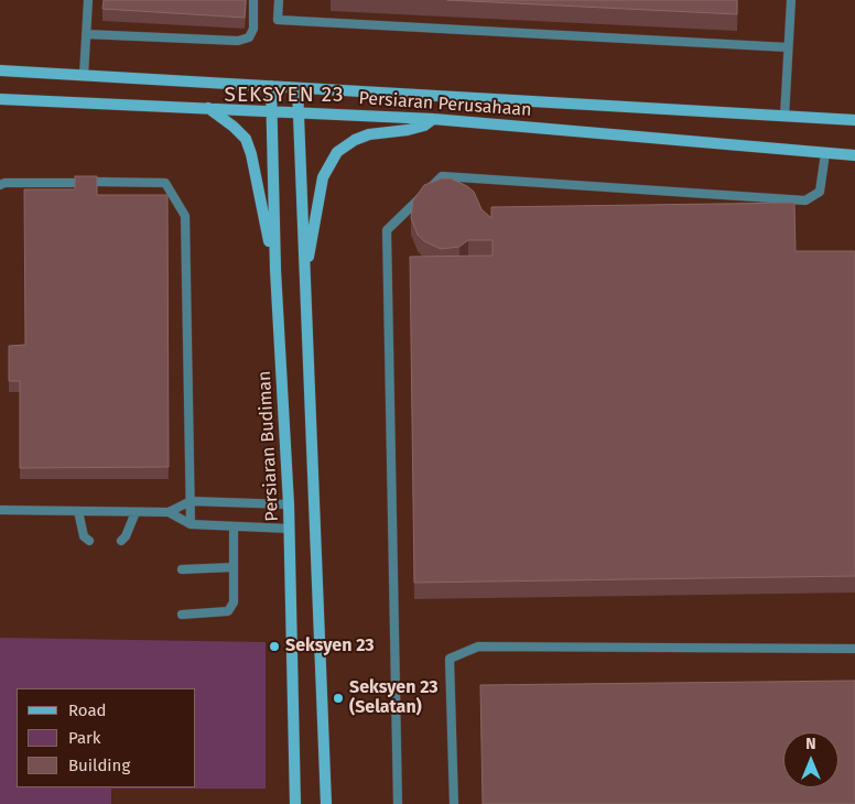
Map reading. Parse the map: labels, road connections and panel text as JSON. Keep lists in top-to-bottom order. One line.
{"streets":{"main road":["Persiaran Perusahaan","Persiaran Budiman"]},"crossings":[["Persiaran Perusahaan","Persiaran Budiman"]],"districts":["SEKSYEN 23"],"places":["Seksyen 23","Seksyen 23 (Selatan)"],"legend":["Road","Park","Building"],"north":"top"}
